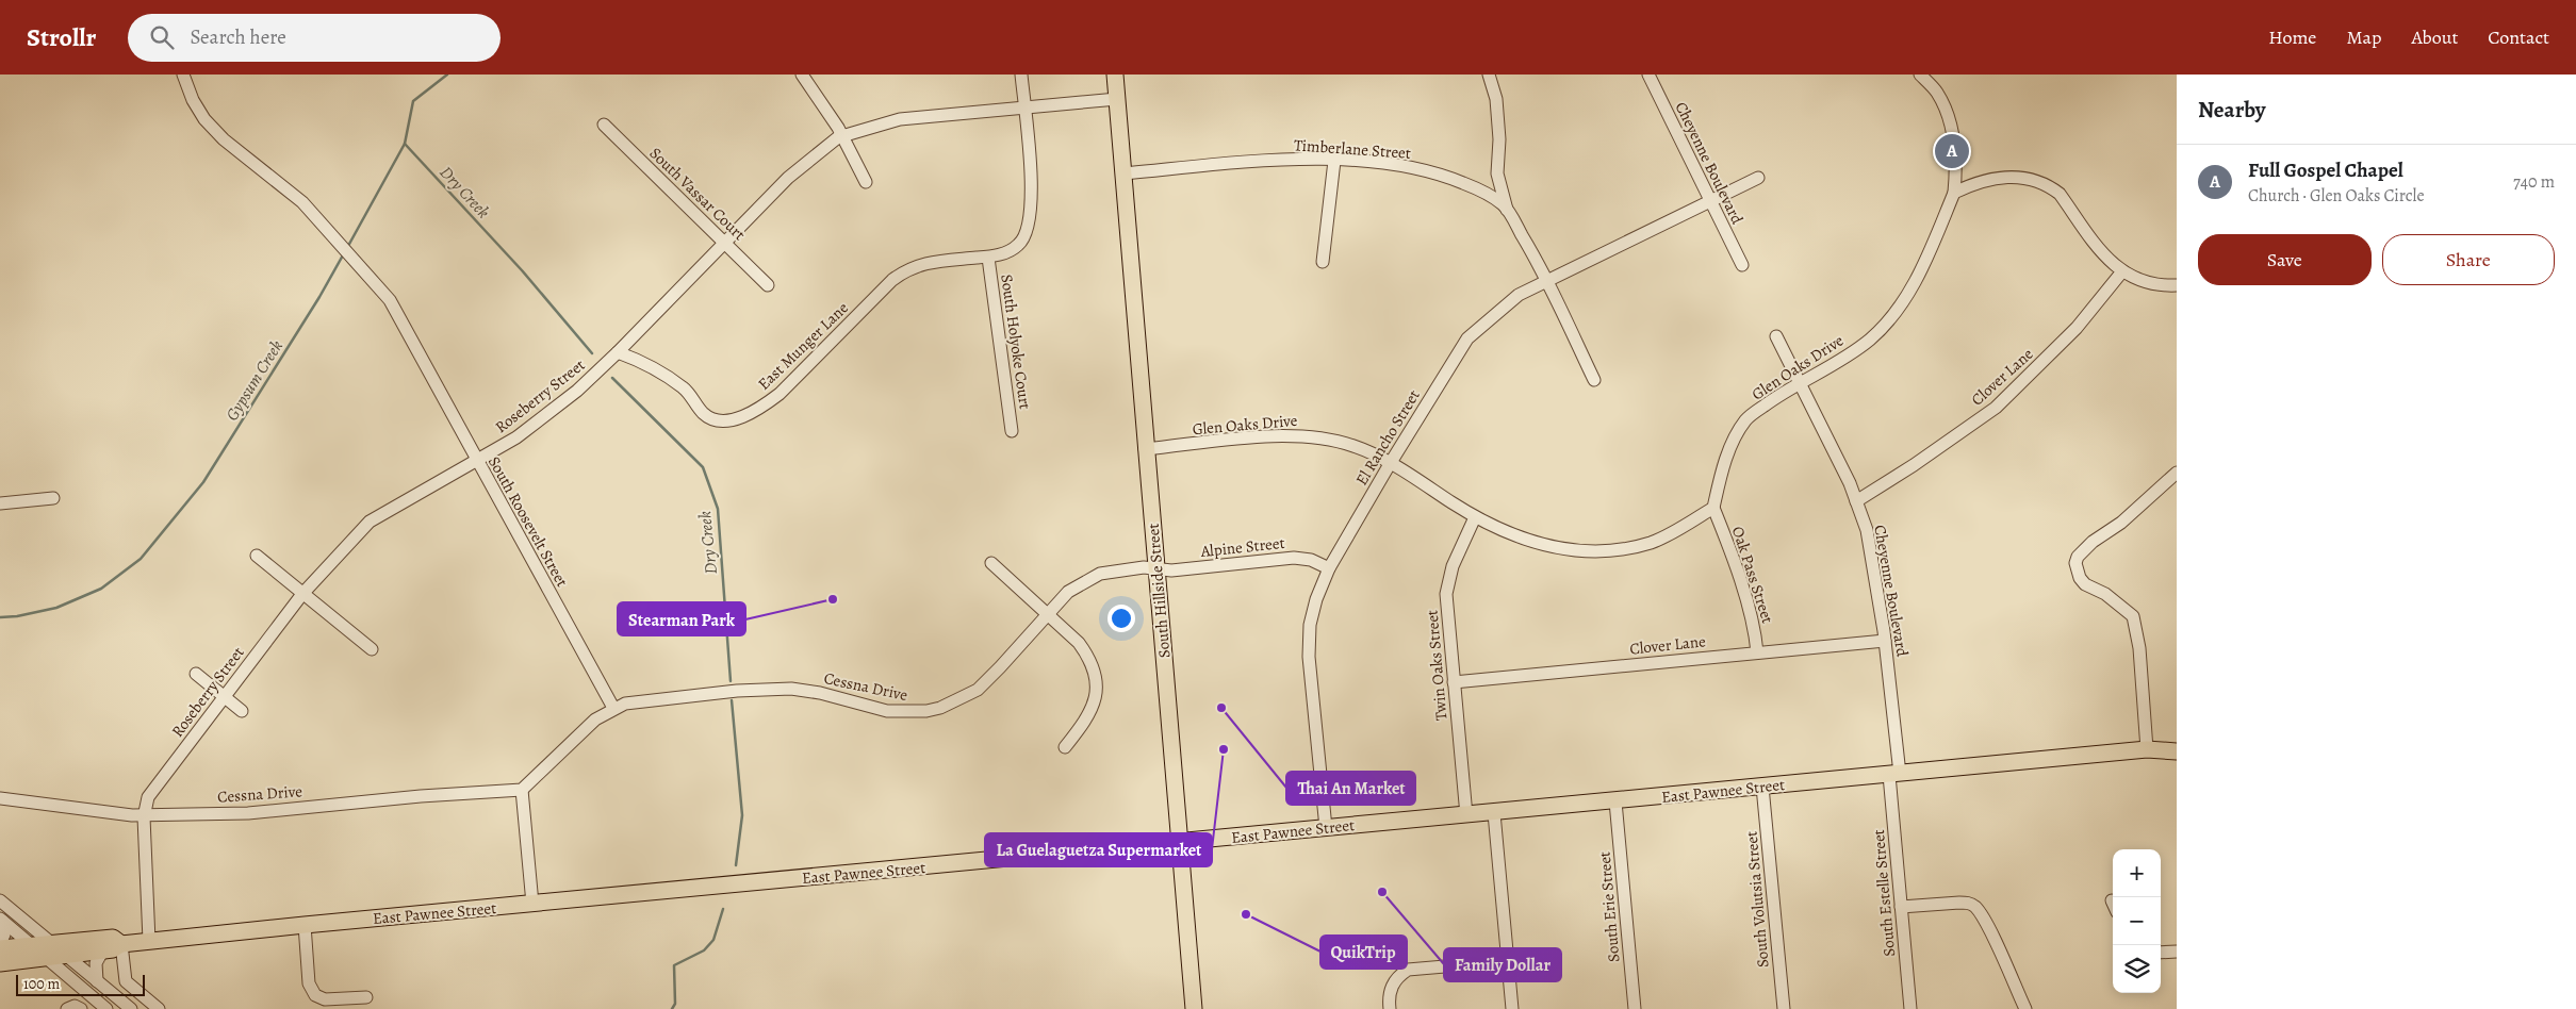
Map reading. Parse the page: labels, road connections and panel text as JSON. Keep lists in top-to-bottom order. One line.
{"streets":{"main road":["South Hillside Street","East Pawnee Street"],"street":["Timberlane Street","Cheyenne Boulevard","South Vassar Court","South Holyoke Court","East Munger Lane","Glen Oaks Drive","Clover Lane","Roseberry Street","El Rancho Street","South Roosevelt Street","Alpine Street","Oak Pass Street","Twin Oaks Street","Cessna Drive","South Estelle Street","South Volutsia Street","South Erie Street"]},"crossings":[["Timberlane Street","El Rancho Street"],["Timberlane Street","South Hillside Street"],["Cheyenne Boulevard","Glen Oaks Drive"],["Cheyenne Boulevard","Clover Lane"],["Cheyenne Boulevard","El Rancho Street"],["Cheyenne Boulevard","East Pawnee Street"],["Cheyenne Boulevard","South Estelle Street"],["South Vassar Court","Roseberry Street"],["South Holyoke Court","East Munger Lane"],["East Munger Lane","Roseberry Street"],["Glen Oaks Drive","El Rancho Street"],["Glen Oaks Drive","Oak Pass Street"],["Glen Oaks Drive","South Hillside Street"],["Glen Oaks Drive","Twin Oaks Street"],["Clover Lane","Oak Pass Street"],["Clover Lane","Twin Oaks Street"],["Roseberry Street","South Roosevelt Street"],["Roseberry Street","South Hillside Street"],["Roseberry Street","Cessna Drive"],["Roseberry Street","East Pawnee Street"],["El Rancho Street","Alpine Street"],["El Rancho Street","East Pawnee Street"],["South Roosevelt Street","Cessna Drive"],["Alpine Street","South Hillside Street"],["Alpine Street","Cessna Drive"],["South Hillside Street","Cessna Drive"],["South Hillside Street","East Pawnee Street"],["Twin Oaks Street","East Pawnee Street"],["East Pawnee Street","South Estelle Street"],["East Pawnee Street","South Volutsia Street"],["East Pawnee Street","South Erie Street"]],"water":["Dry Creek","Gypsum Creek"],"places":["Stearman Park","Thai An Market","La Guelaguetza Supermarket","Family Dollar","QuikTrip"],"scale_bar":"100 m","page":{"header":"Strollr","search":"Search here","nav":["Home","Map","About","Contact"],"heading":"Nearby","pins":"A","list":[{"mark":"A","name":"Full Gospel Chapel","note":"Church · Glen Oaks Circle","value":"740 m"}],"buttons":["Save","Share"],"map_buttons":["+","−"],"scale":"100 m"}}
